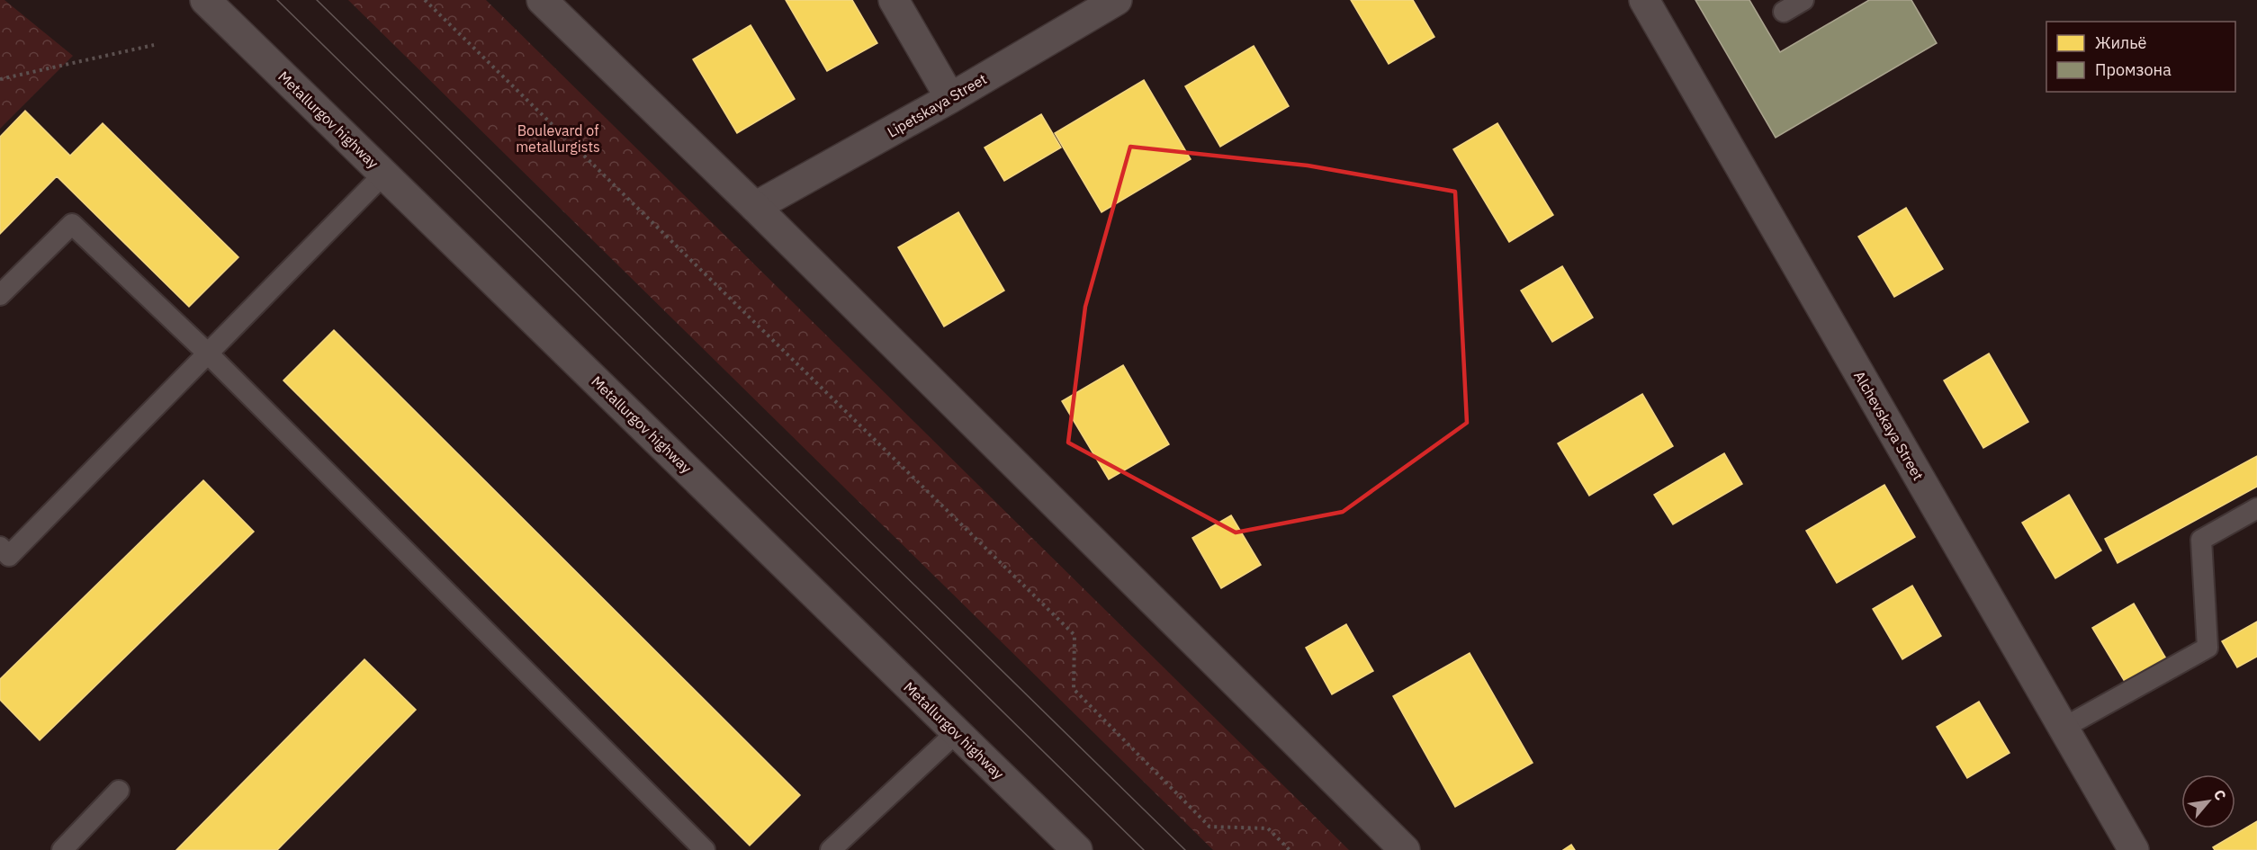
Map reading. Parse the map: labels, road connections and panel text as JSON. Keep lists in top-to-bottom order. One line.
{"streets":{"street":["Lipetskaya Street","Metallurgov highway","Alchevskaya Street"]},"parks":["Boulevard of metallurgists"],"legend":["Жильё","Промзона"],"north":"top right"}
